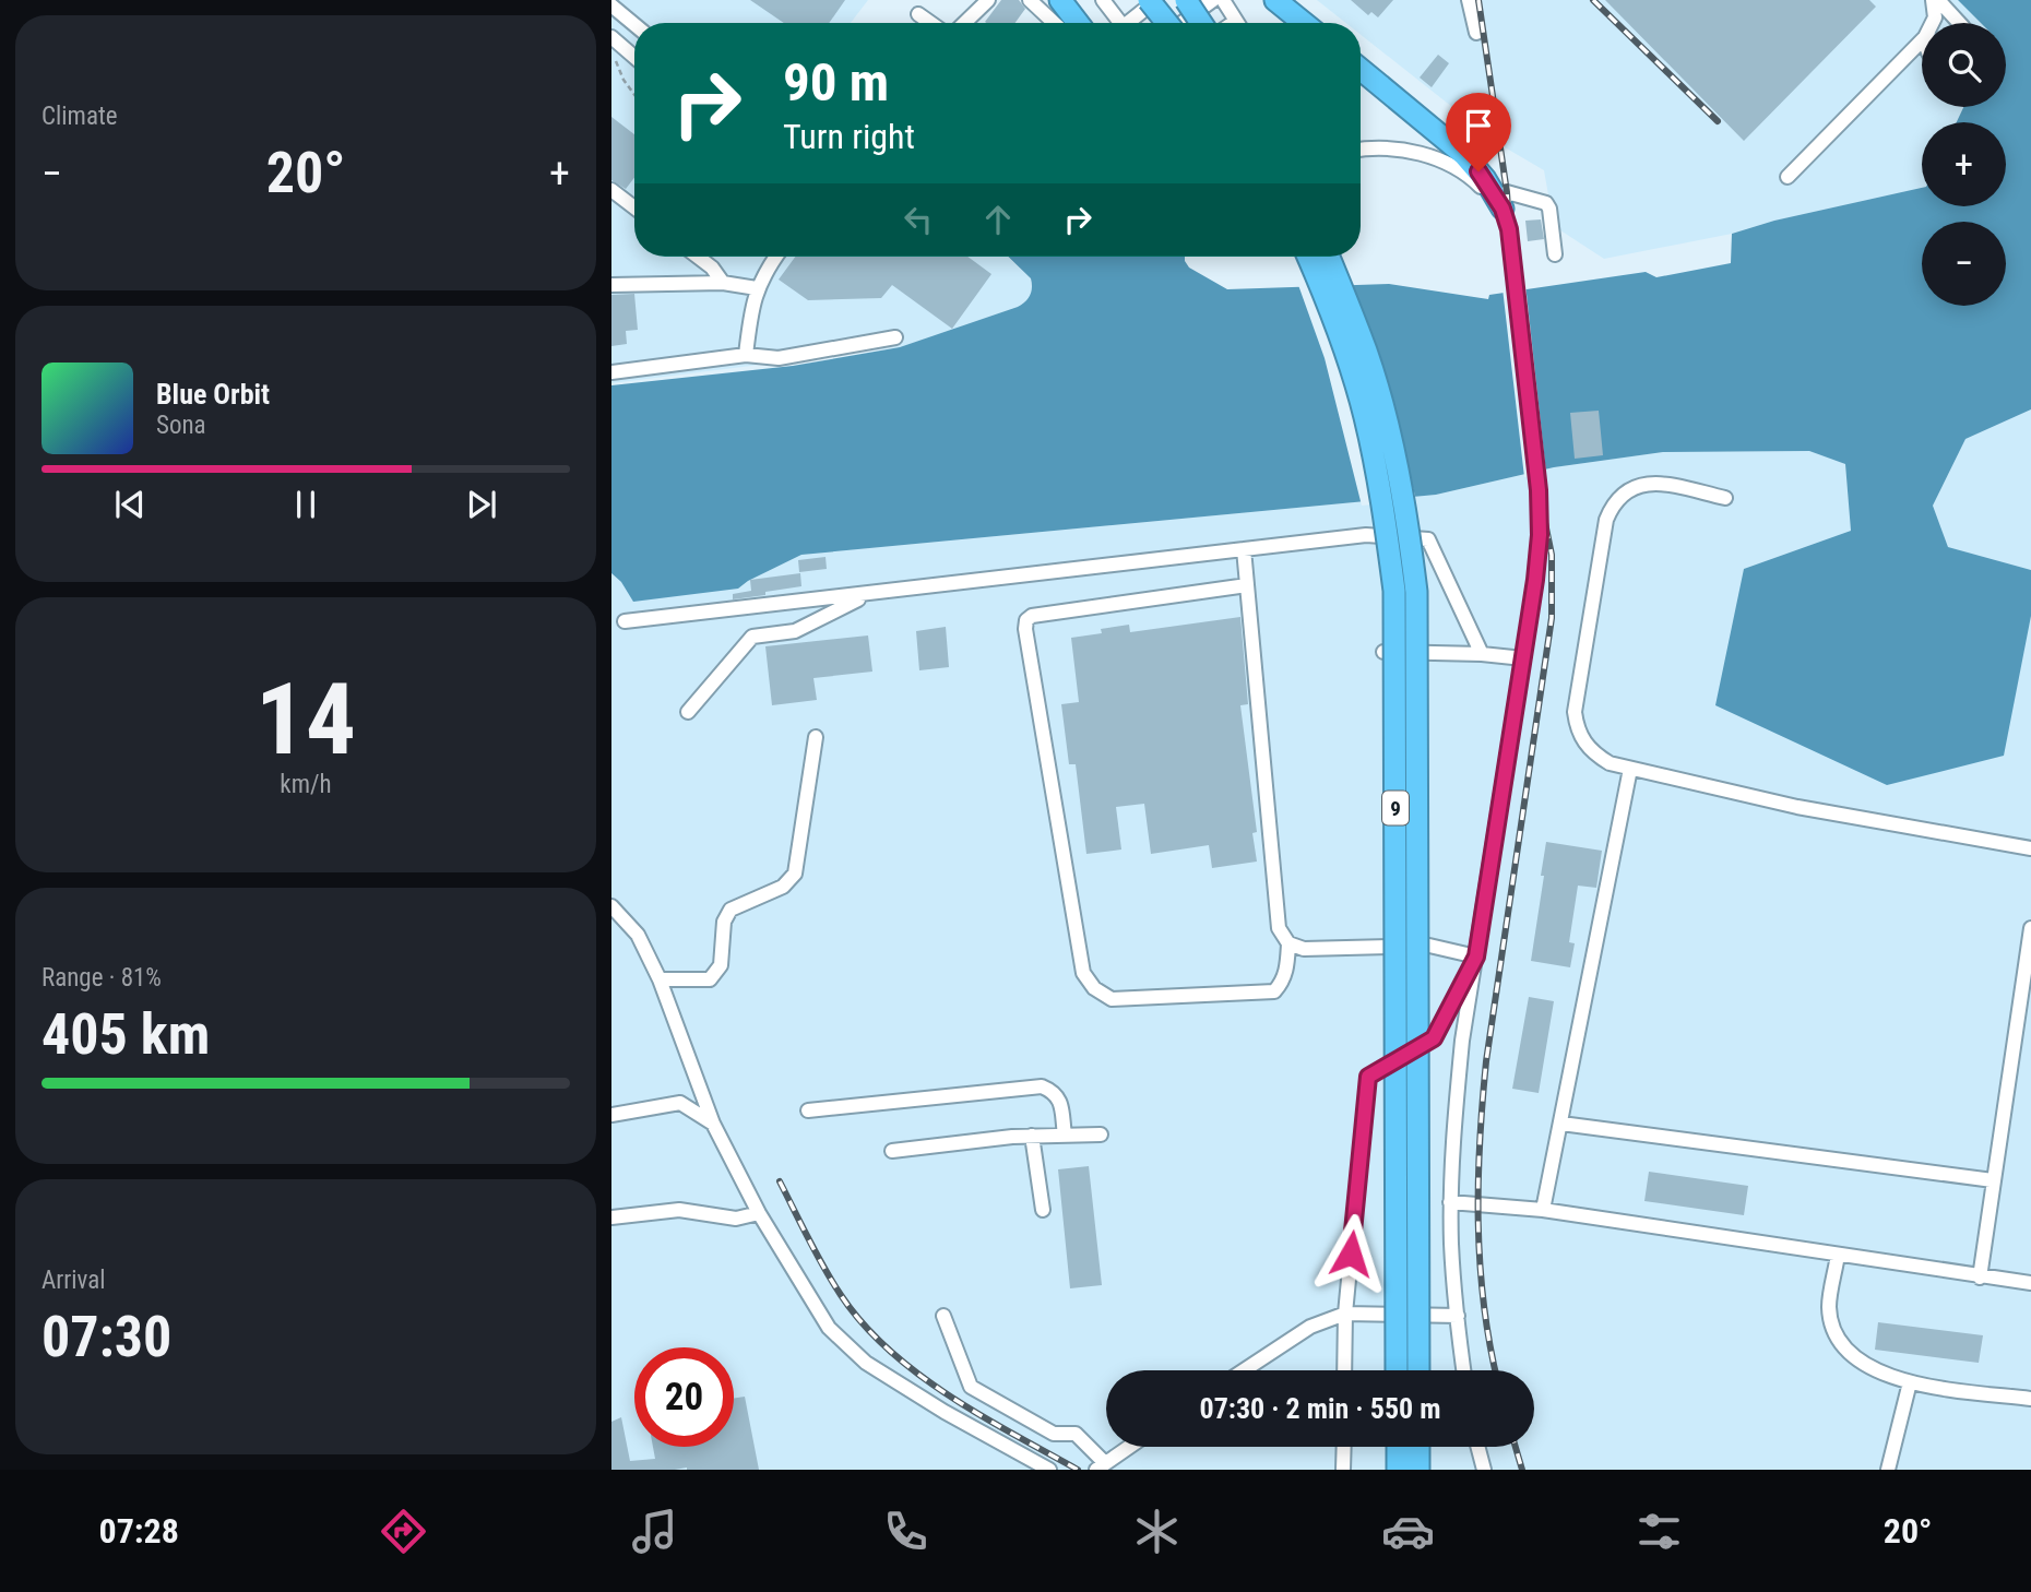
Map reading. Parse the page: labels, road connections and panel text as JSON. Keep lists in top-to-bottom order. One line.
{"streets":{"highway":["9"]},"page":{"tile":["Climate",["14","km/h"],["Range · 81%","405 km"],["Arrival","07:30"]],"map_buttons":["+","−"],"turn":["90 m","Turn right"],"heat":["−","20°","+"],"song":["Blue Orbit","Sona"],"limit":"20","trip":"07:30 · 2 min · 550 m","tabs":["07:28","20°"]}}
